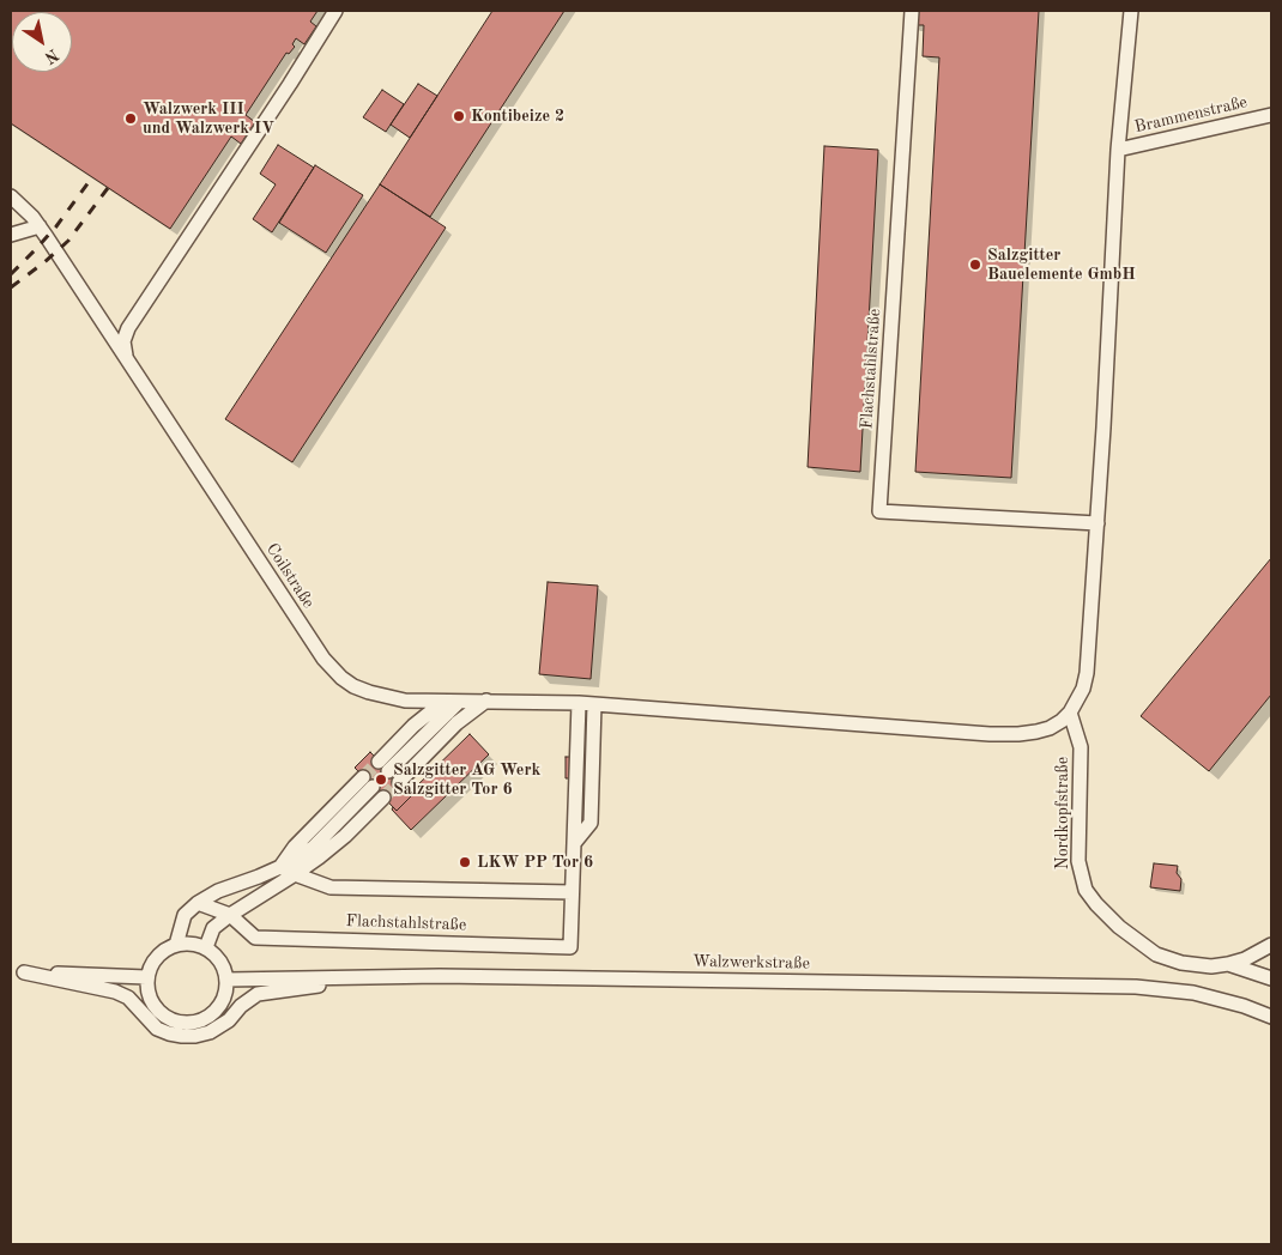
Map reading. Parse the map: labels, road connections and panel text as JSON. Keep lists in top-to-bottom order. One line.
{"streets":{"street":["Brammenstraße","Flachstahlstraße","Coilstraße","Nordkopfstraße","Walzwerkstraße"]},"places":["Kontibeize 2","Walzwerk III und Walzwerk IV","Salzgitter Bauelemente GmbH","Salzgitter AG Werk Salzgitter Tor 6","LKW PP Tor 6"],"north":"bottom right"}
